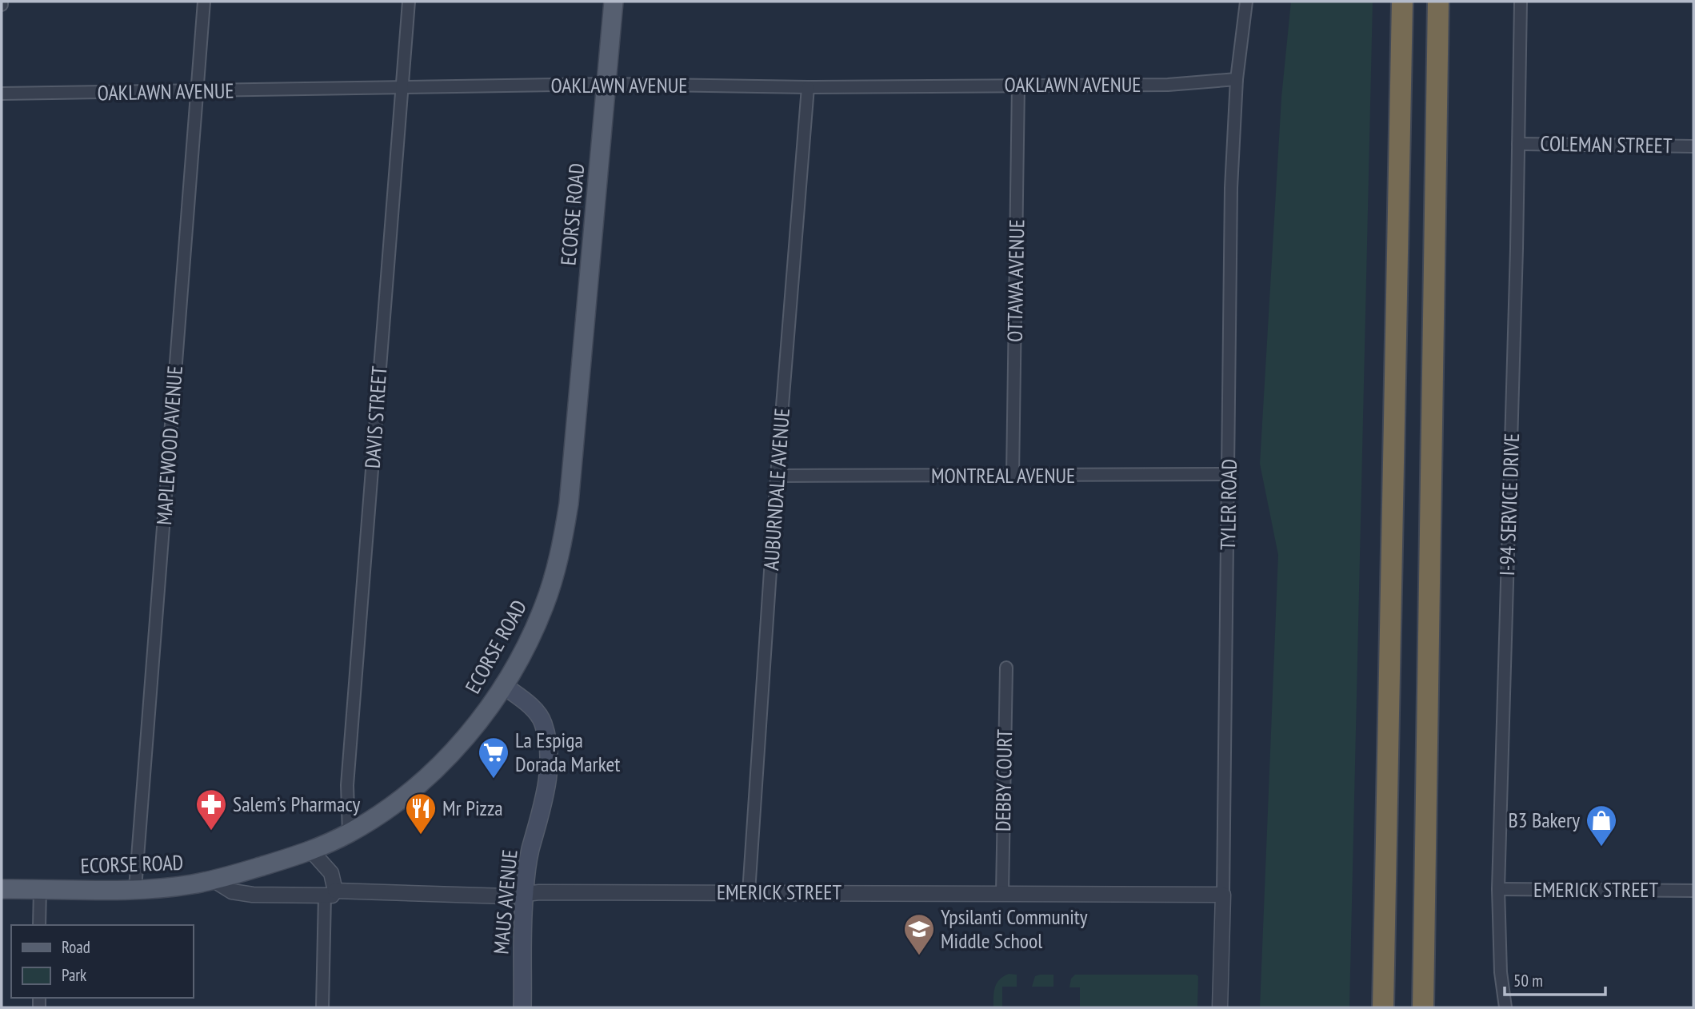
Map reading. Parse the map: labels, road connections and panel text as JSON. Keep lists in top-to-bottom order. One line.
{"streets":{"main road":["ECORSE ROAD","MAUS AVENUE"],"street":["OAKLAWN AVENUE","COLEMAN STREET","OTTAWA AVENUE","DAVIS STREET","MAPLEWOOD AVENUE","MONTREAL AVENUE","AUBURNDALE AVENUE","TYLER ROAD","I-94 SERVICE DRIVE","DEBBY COURT","EMERICK STREET"]},"crossings":[["OAKLAWN AVENUE","ECORSE ROAD"],["OAKLAWN AVENUE","OTTAWA AVENUE"],["OAKLAWN AVENUE","DAVIS STREET"],["OAKLAWN AVENUE","MAPLEWOOD AVENUE"],["OAKLAWN AVENUE","AUBURNDALE AVENUE"],["OAKLAWN AVENUE","TYLER ROAD"],["COLEMAN STREET","I-94 SERVICE DRIVE"],["ECORSE ROAD","DAVIS STREET"],["ECORSE ROAD","MAPLEWOOD AVENUE"],["ECORSE ROAD","EMERICK STREET"],["ECORSE ROAD","MAUS AVENUE"],["OTTAWA AVENUE","MONTREAL AVENUE"],["MONTREAL AVENUE","AUBURNDALE AVENUE"],["MONTREAL AVENUE","TYLER ROAD"],["AUBURNDALE AVENUE","EMERICK STREET"],["TYLER ROAD","EMERICK STREET"],["I-94 SERVICE DRIVE","EMERICK STREET"],["DEBBY COURT","EMERICK STREET"],["EMERICK STREET","MAUS AVENUE"]],"places":{"supermarket":["La Espiga Dorada Market"],"pharmacy":["Salem’s Pharmacy"],"restaurant":["Mr Pizza"],"shop":["B3 Bakery"],"school or university":["Ypsilanti Community Middle School"]},"legend":["Road","Park"],"scale_bar":"50 m"}
